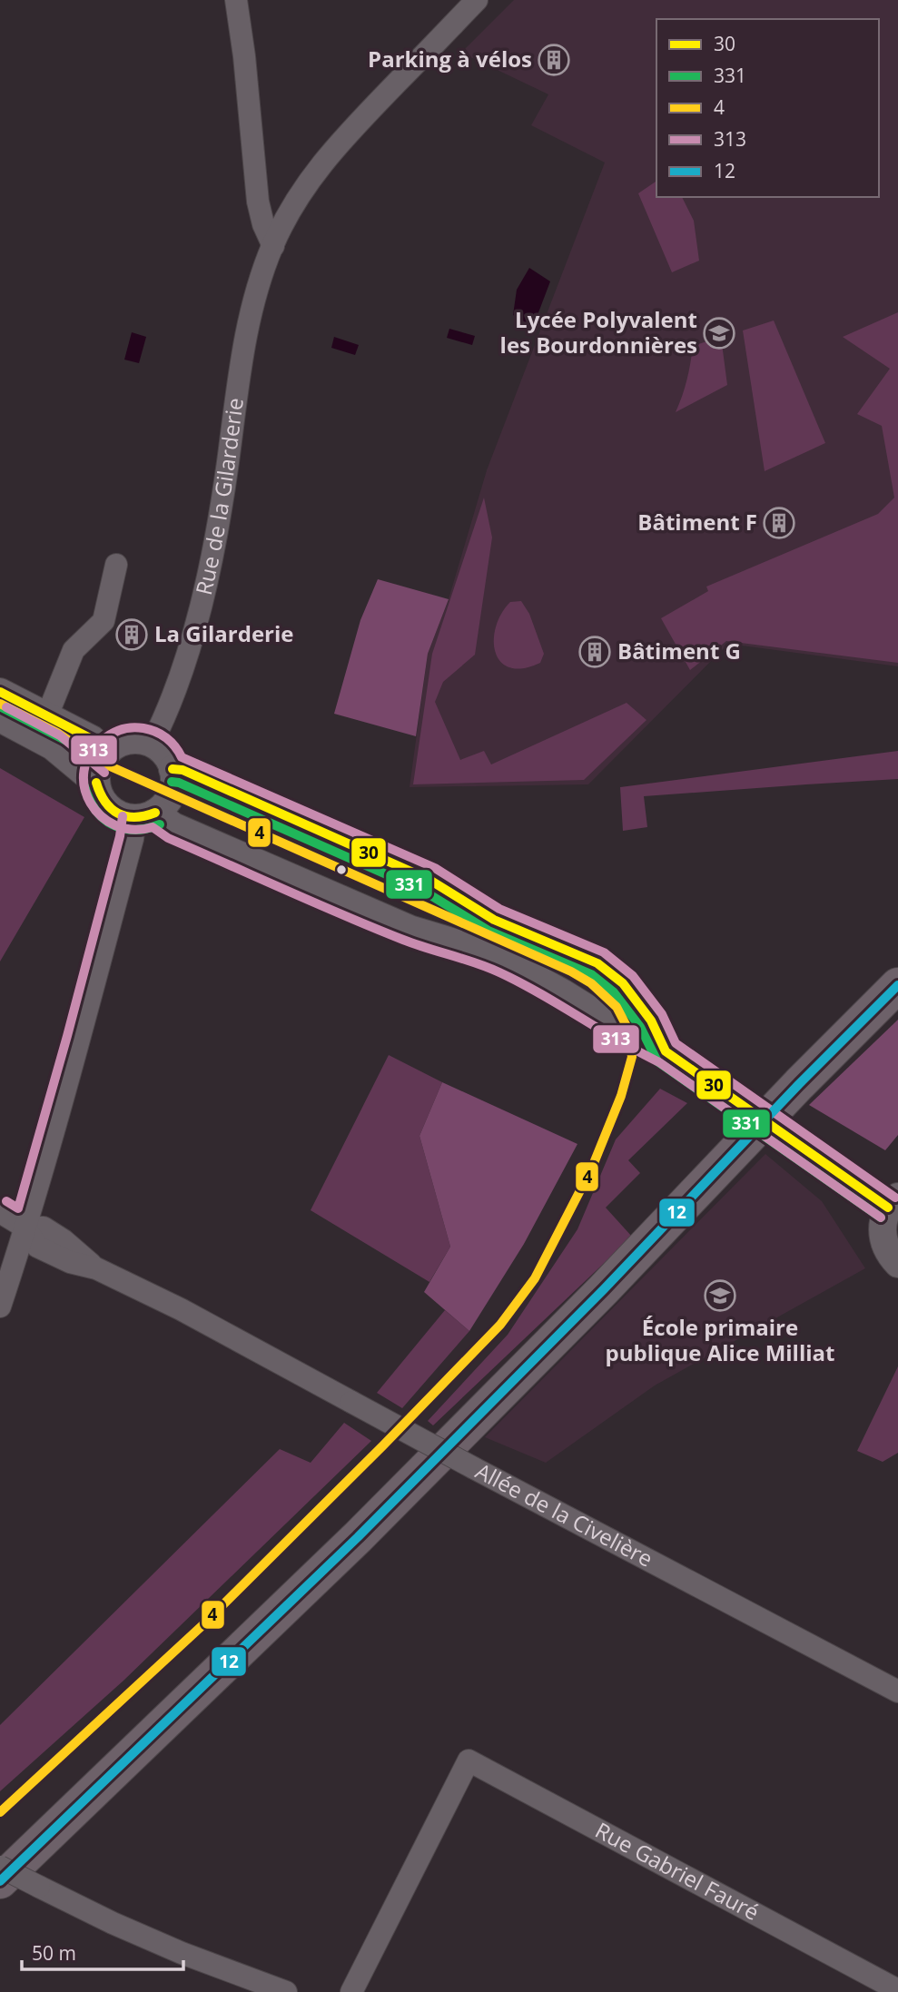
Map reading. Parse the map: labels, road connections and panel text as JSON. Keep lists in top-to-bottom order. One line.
{"streets":{"street":["Rue de la Gilarderie","Allée de la Civelière","Rue Gabriel Fauré"]},"places":{"building":["Parking à vélos","Bâtiment F","La Gilarderie","Bâtiment G"],"school or university":["Lycée Polyvalent les Bourdonnières","École primaire publique Alice Milliat"]},"lines":["transit line 30","transit line 4","transit line 331","transit line 313","transit line 12"],"legend":["30","331","4","313","12"],"scale_bar":"50 m"}
